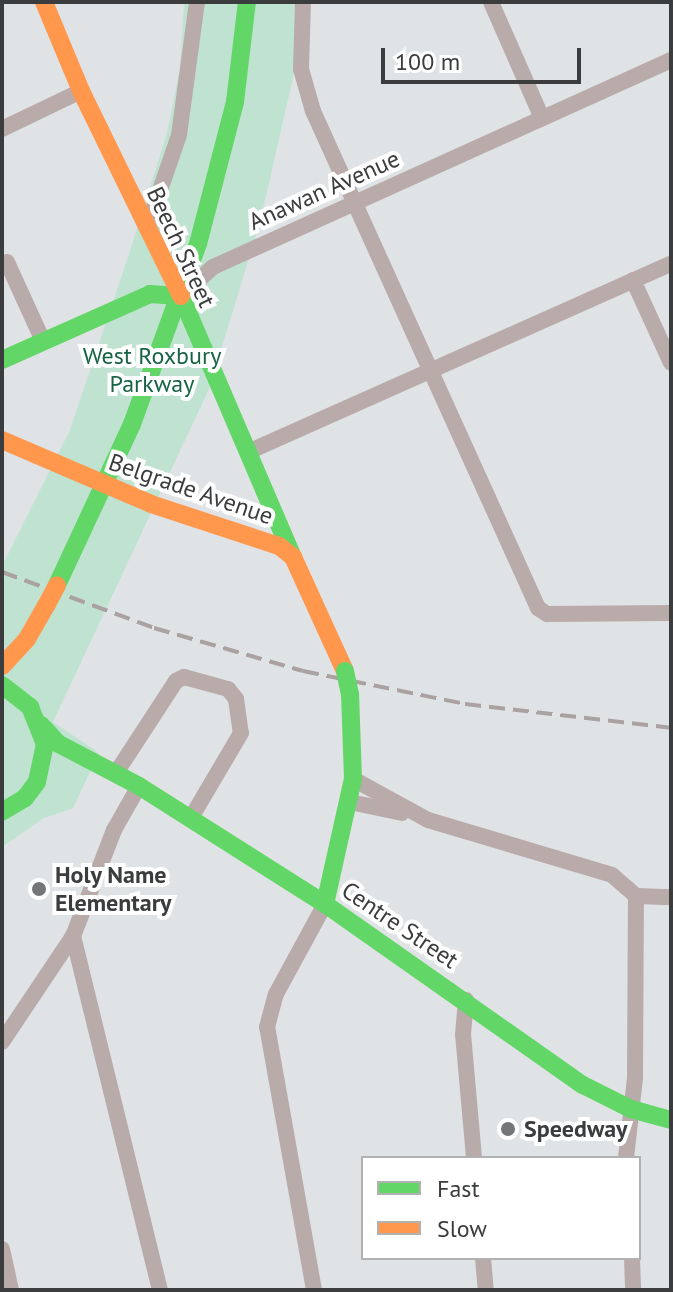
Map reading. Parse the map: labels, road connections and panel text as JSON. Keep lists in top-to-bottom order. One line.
{"streets":{"main road":["Beech Street","Belgrade Avenue","Centre Street"],"street":["Anawan Avenue"]},"crossings":[["Anawan Avenue","Beech Street"],["Beech Street","Belgrade Avenue"]],"parks":["West Roxbury Parkway"],"places":["Holy Name Elementary","Speedway"],"legend":["Fast","Slow"],"scale_bar":"100 m"}
